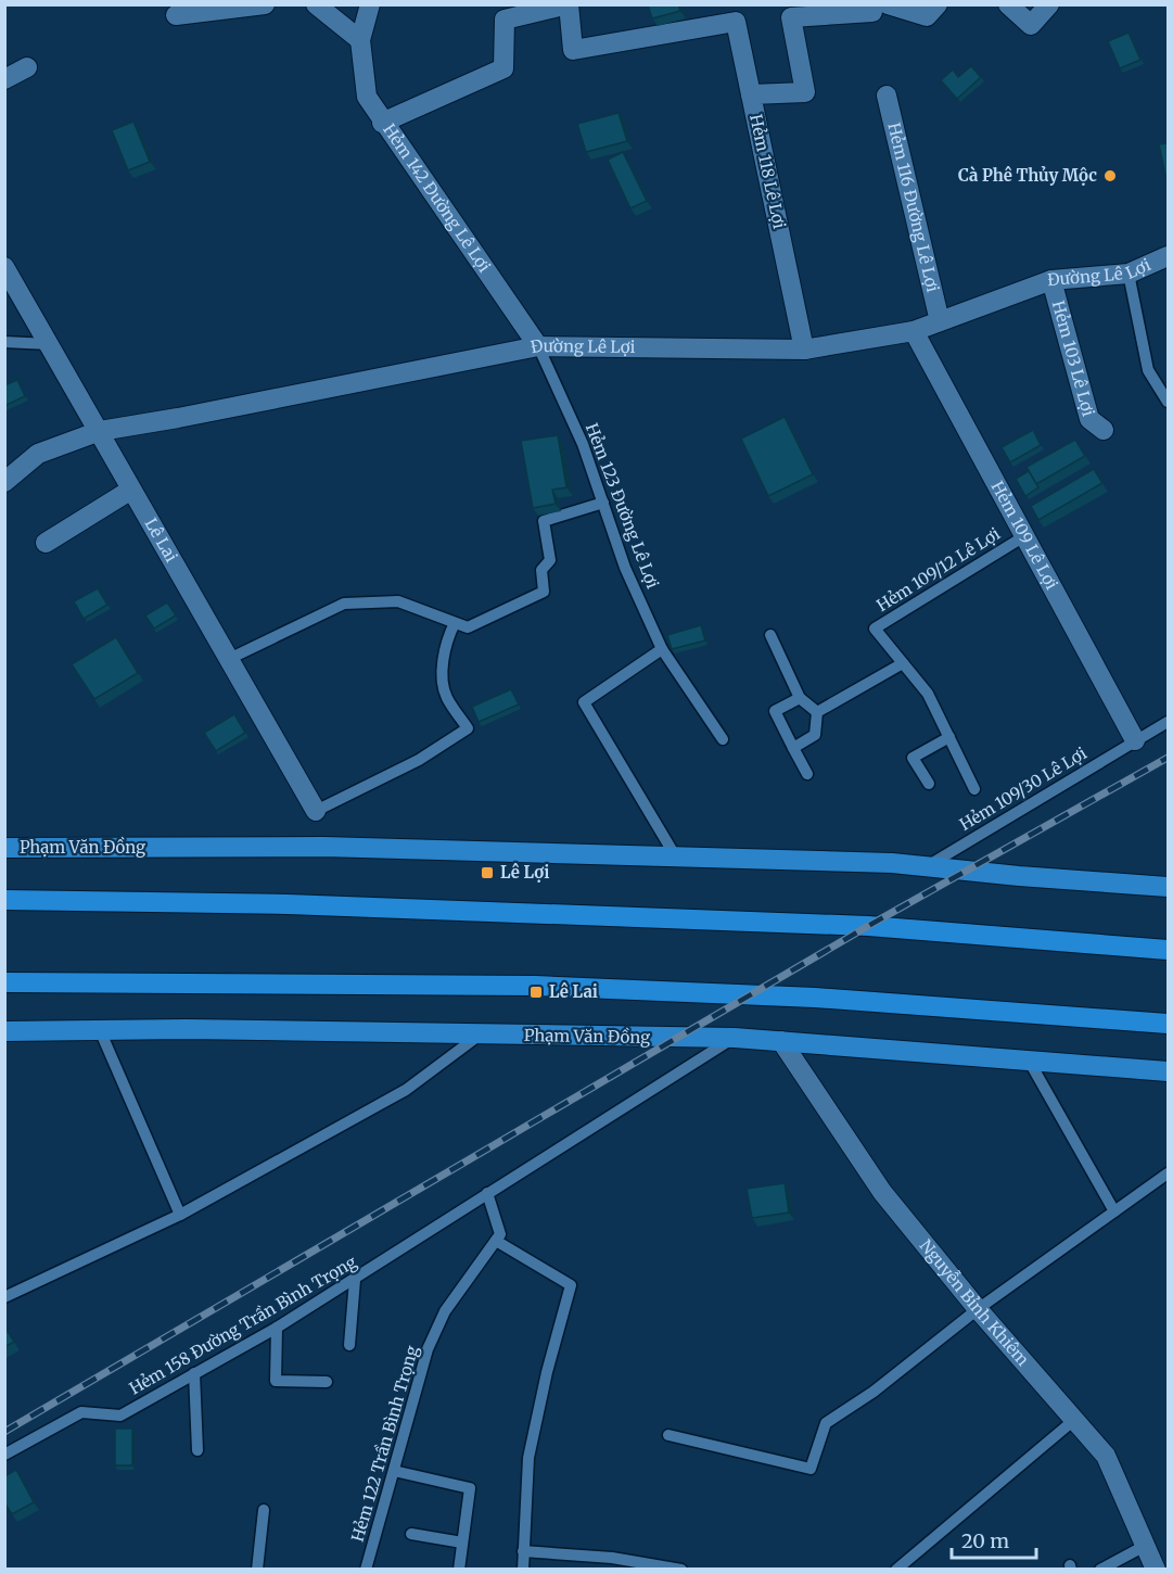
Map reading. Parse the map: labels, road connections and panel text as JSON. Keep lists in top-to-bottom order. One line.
{"streets":{"main road":["Phạm Văn Đồng"],"street":["Hẻm 118 Lê Lợi","Hẻm 142 Đường Lê Lợi","Hẻm 116 Đường Lê Lợi","Đường Lê Lợi","Hẻm 103 Lê Lợi","Hẻm 109 Lê Lợi","Lê Lai","Nguyễn Bỉnh Khiêm"],"lane":["Hẻm 123 Đường Lê Lợi","Hẻm 109/12 Lê Lợi","Hẻm 109/30 Lê Lợi","Hẻm 158 Đường Trần Bình Trọng","Hẻm 122 Trần Bình Trọng"]},"crossings":[["Hẻm 118 Lê Lợi","Đường Lê Lợi"],["Hẻm 142 Đường Lê Lợi","Đường Lê Lợi"],["Hẻm 142 Đường Lê Lợi","Hẻm 123 Đường Lê Lợi"],["Hẻm 116 Đường Lê Lợi","Đường Lê Lợi"],["Đường Lê Lợi","Hẻm 103 Lê Lợi"],["Đường Lê Lợi","Hẻm 123 Đường Lê Lợi"],["Đường Lê Lợi","Hẻm 109 Lê Lợi"],["Đường Lê Lợi","Lê Lai"],["Hẻm 109 Lê Lợi","Hẻm 109/12 Lê Lợi"],["Hẻm 109 Lê Lợi","Hẻm 109/30 Lê Lợi"],["Hẻm 109/30 Lê Lợi","Phạm Văn Đồng"],["Phạm Văn Đồng","Nguyễn Bỉnh Khiêm"],["Phạm Văn Đồng","Hẻm 158 Đường Trần Bình Trọng"]],"places":{"other":["Cà Phê Thủy Mộc"],"transit":["Lê Lợi","Lê Lai"]},"scale_bar":"20 m"}
